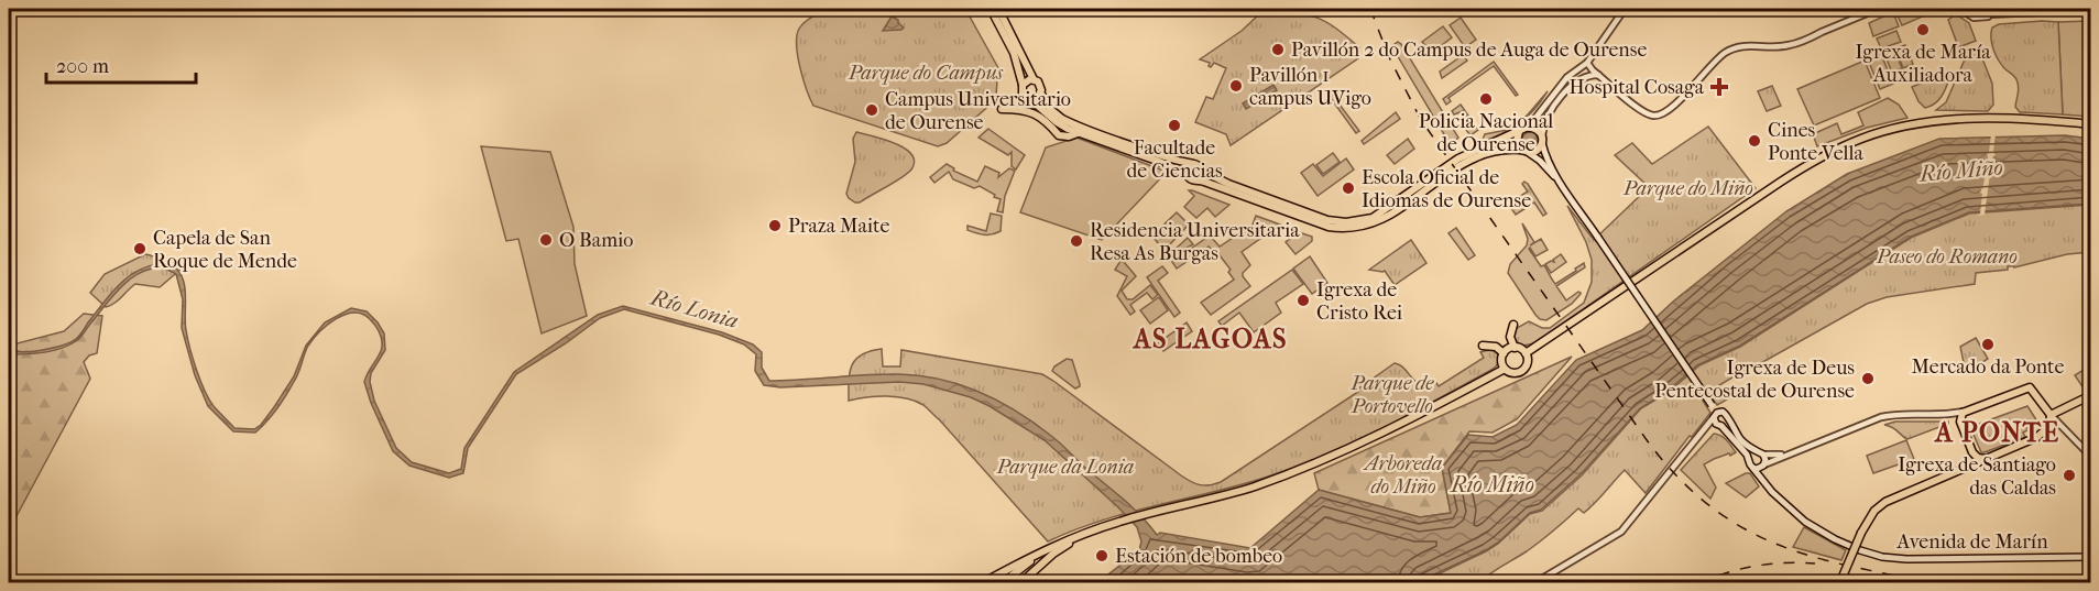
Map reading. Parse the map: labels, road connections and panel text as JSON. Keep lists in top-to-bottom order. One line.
{"streets":{"main road":["Avenida de Marín"]},"districts":["AS LAGOAS","A PONTE"],"water":["Río Miño","Río Lonia"],"parks":["Parque do Campus","Parque do Miño","Paseo do Romano","Parque de Portovello","Arboreda do Miño","Parque da Lonia"],"places":{"other":["Igrexa de María Auxiliadora","Pavillón 2 do Campus de Auga de Ourense","Pavillón 1 campus UVigo","Policia Nacional de Ourense","Campus Universitario de Ourense","Facultade de Ciencias","Cines Ponte Vella","Escola Oficial de Idiomas de Ourense","Praza Maite","O Bamio","Residencia Universitaria Resa As Burgas","Capela de San Roque de Mende","Igrexa de Cristo Rei","Mercado da Ponte","Igrexa de Deus Pentecostal de Ourense","Igrexa de Santiago das Caldas","Estación de bombeo"],"health":["Hospital Cosaga"]},"scale_bar":"200 m"}
